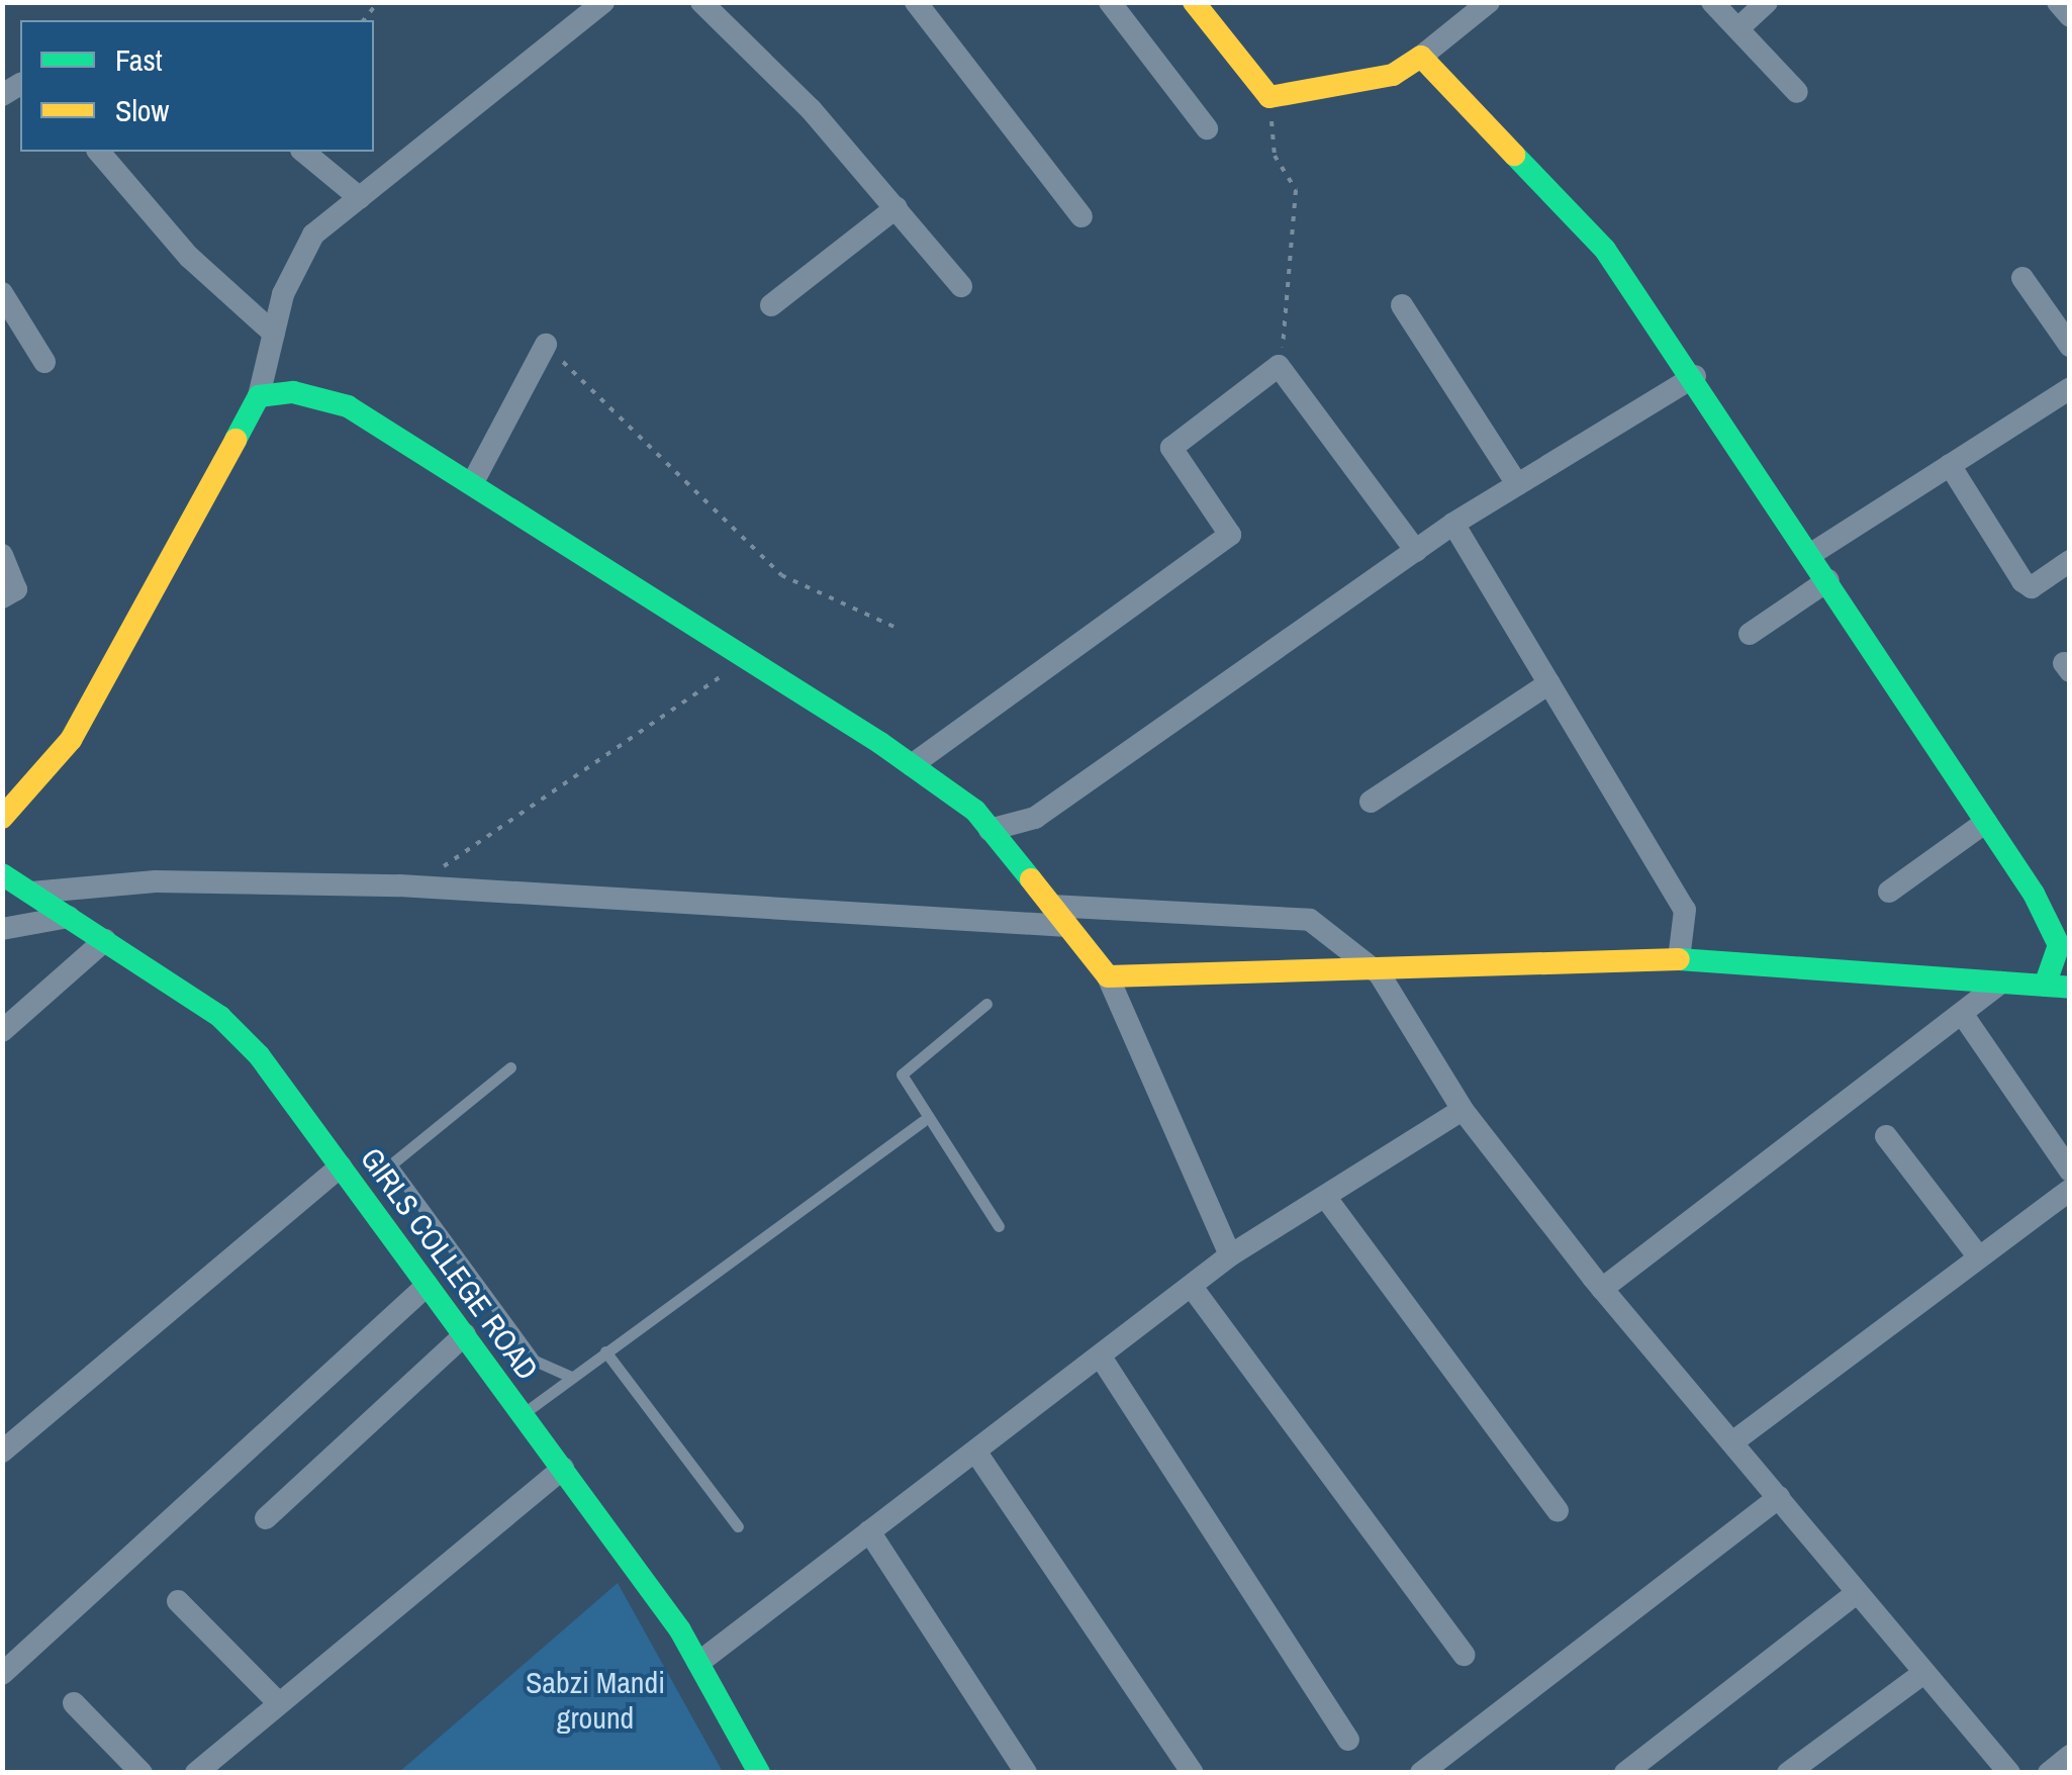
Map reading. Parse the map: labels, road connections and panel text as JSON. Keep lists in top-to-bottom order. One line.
{"streets":{"street":["GIRLS COLLEGE ROAD"]},"parks":["Sabzi Mandi ground"],"legend":["Fast","Slow"]}
